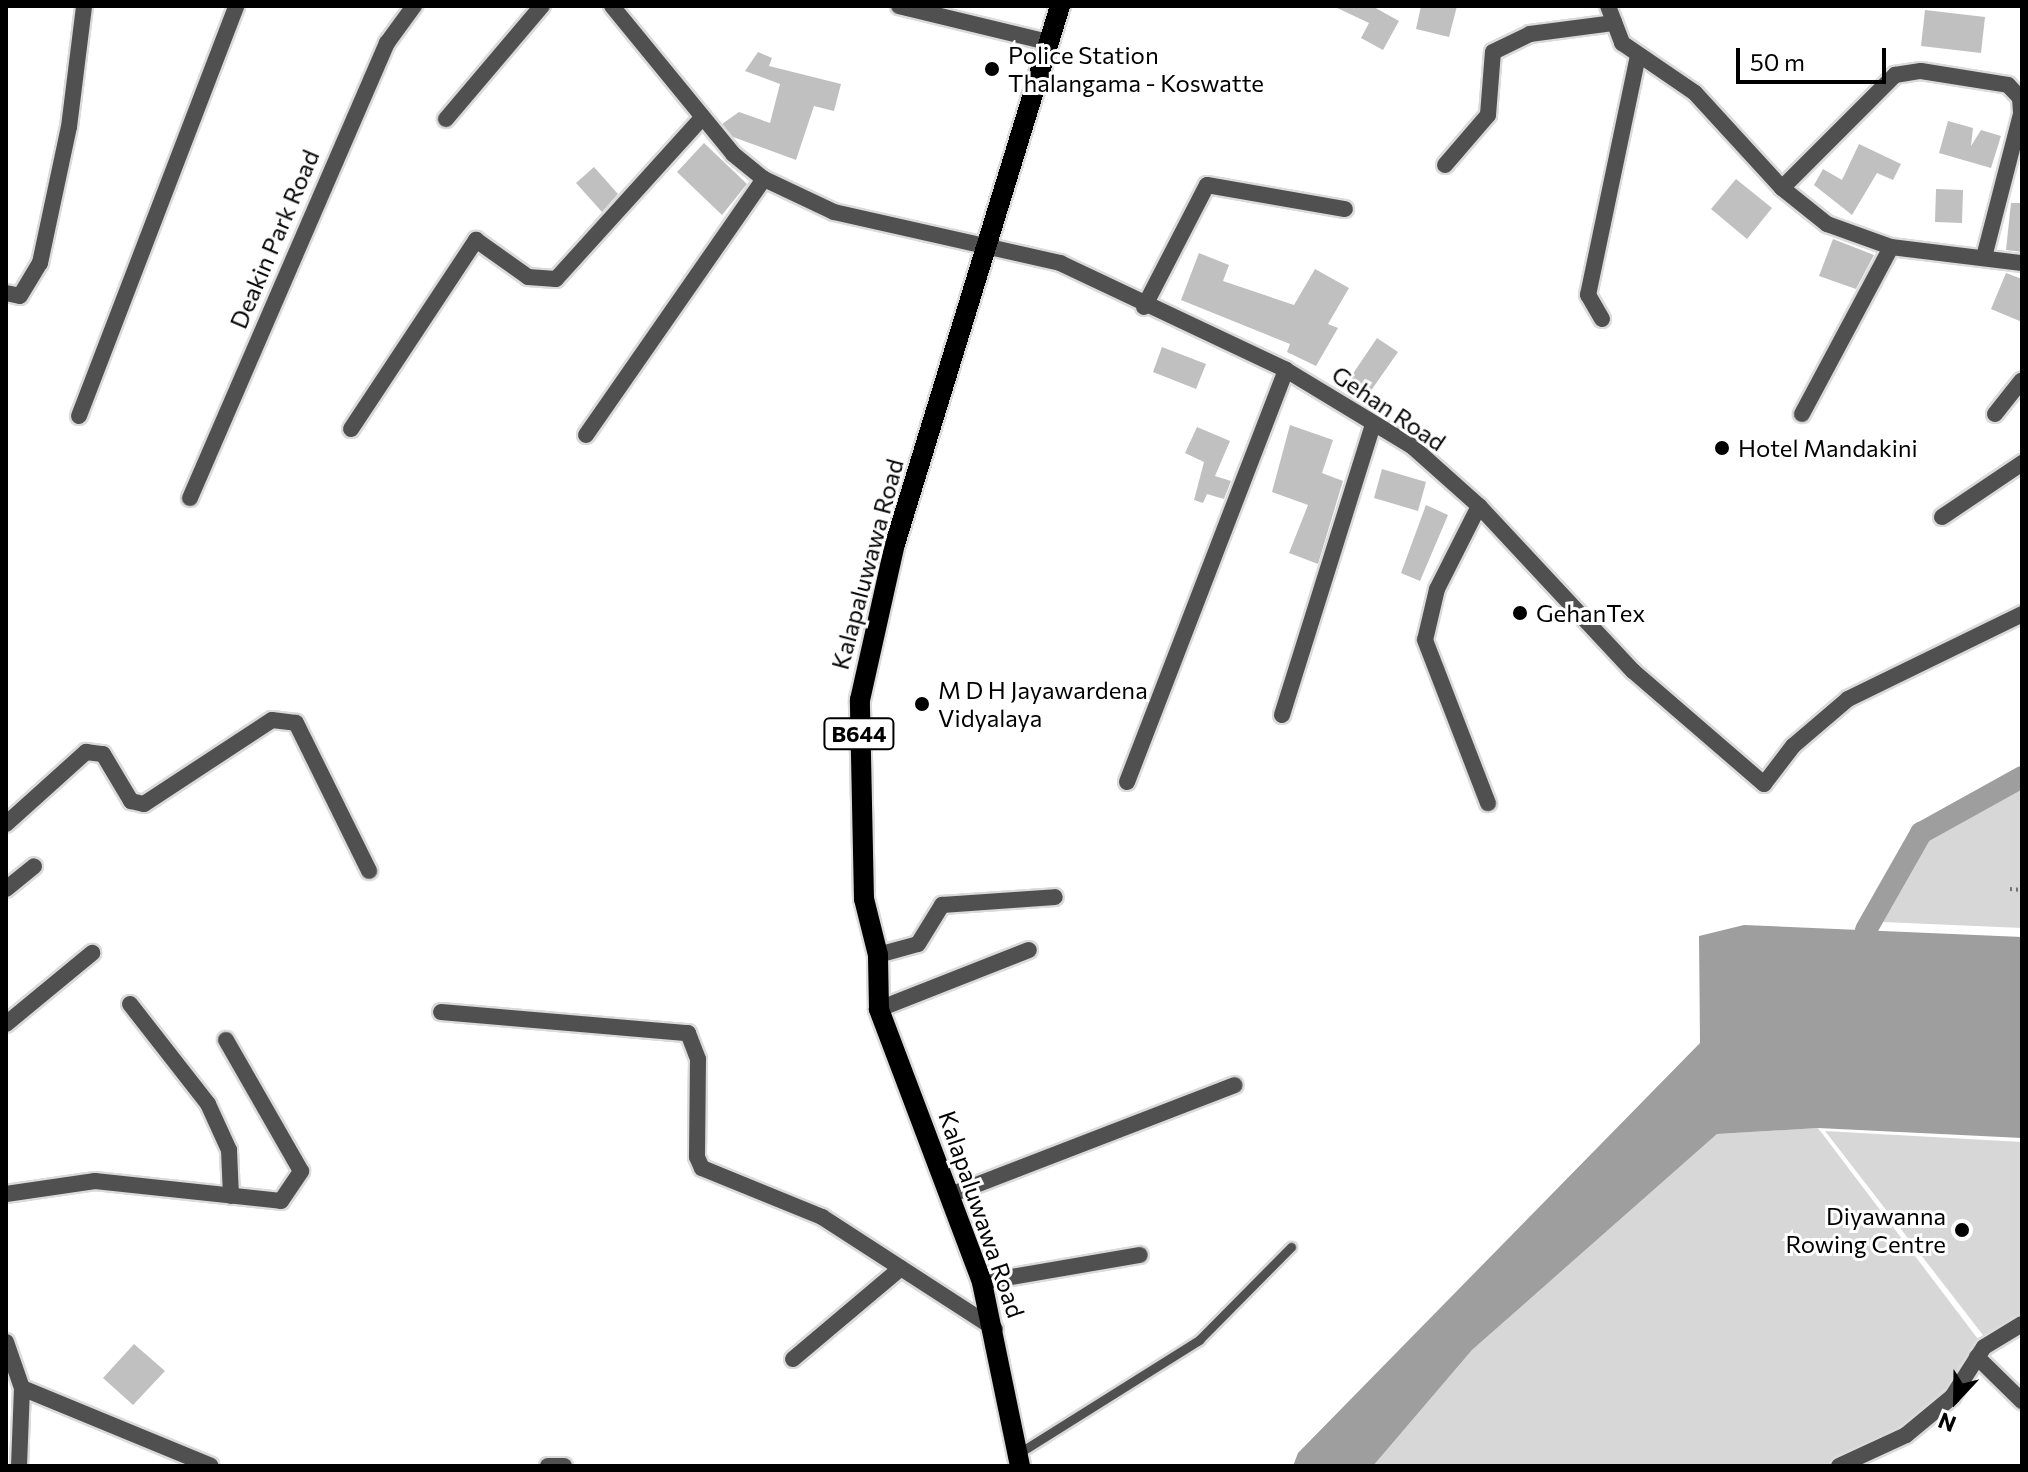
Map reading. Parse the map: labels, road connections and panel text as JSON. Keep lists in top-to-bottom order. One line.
{"streets":{"main road":["Kalapaluwawa Road","B644"],"street":["Deakin Park Road","Gehan Road"]},"crossings":[["Gehan Road","Kalapaluwawa Road"]],"places":["Police Station Thalangama - Koswatte","Hotel Mandakini","GehanTex","M D H Jayawardena Vidyalaya","Diyawanna Rowing Centre"],"scale_bar":"50 m","north":"bottom"}
